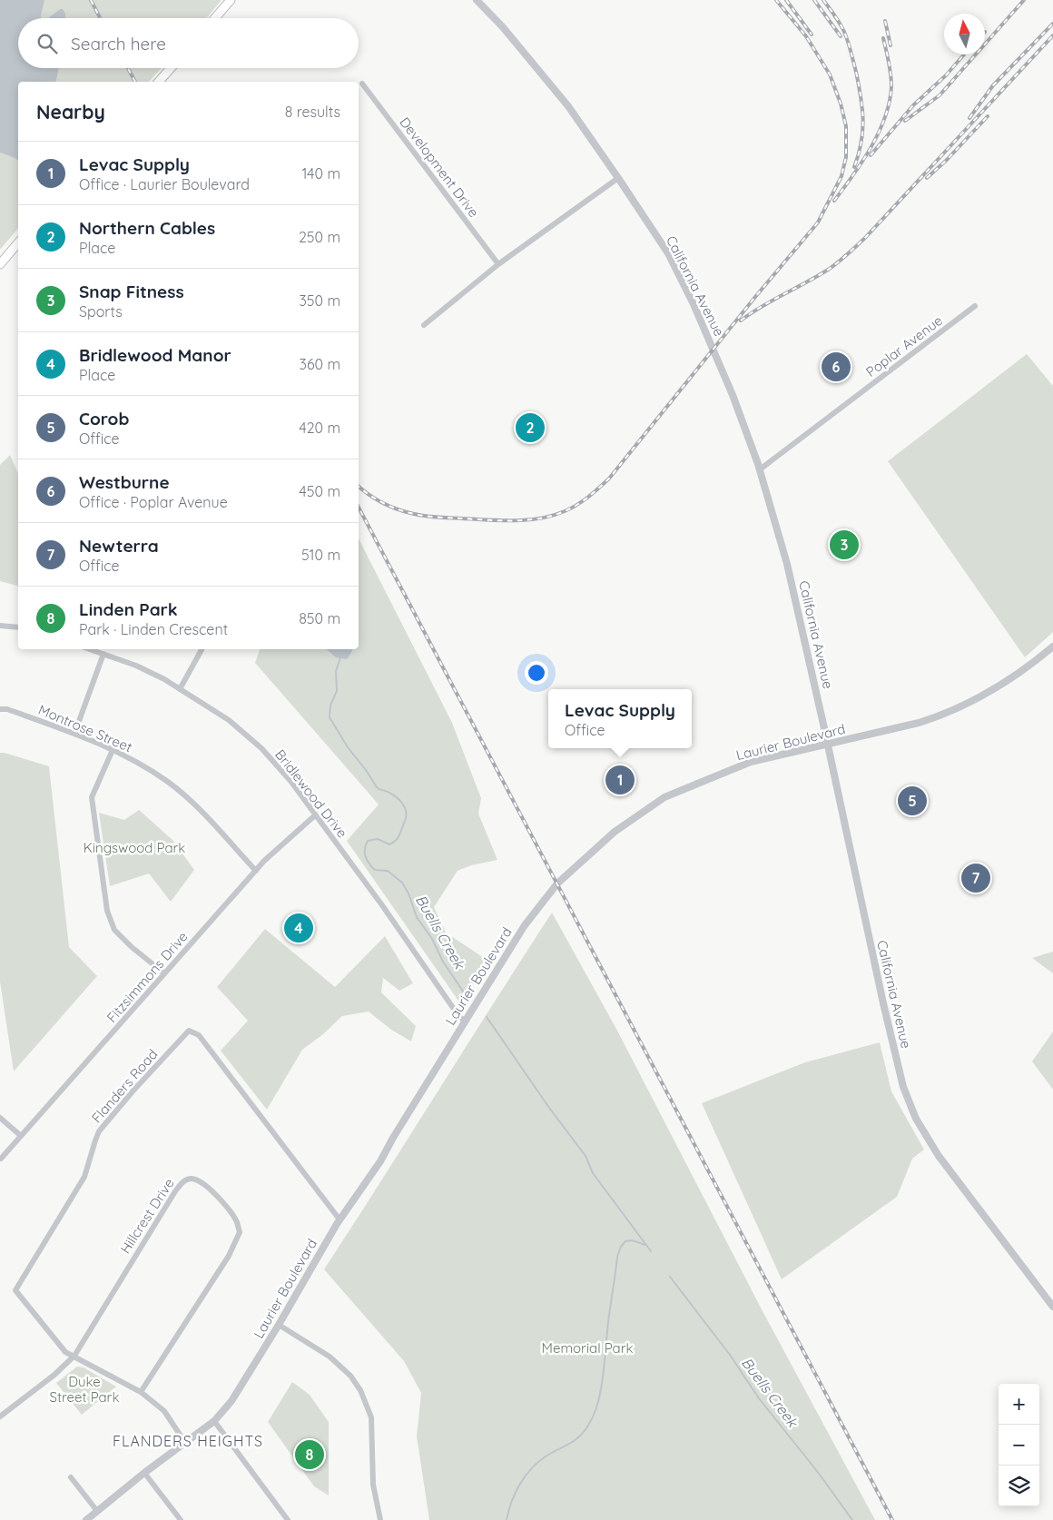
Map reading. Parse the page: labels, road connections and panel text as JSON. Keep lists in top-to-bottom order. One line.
{"streets":{"street":["Development Drive","California Avenue","Poplar Avenue","Montrose Street","Laurier Boulevard","Bridlewood Drive","Fitzsimmons Drive","Flanders Road","Hillcrest Drive"]},"crossings":[["California Avenue","Poplar Avenue"],["California Avenue","Laurier Boulevard"],["Montrose Street","Fitzsimmons Drive"],["Laurier Boulevard","Bridlewood Drive"],["Laurier Boulevard","Flanders Road"],["Bridlewood Drive","Fitzsimmons Drive"],["Flanders Road","Hillcrest Drive"]],"districts":["FLANDERS HEIGHTS"],"water":["Buells Creek"],"parks":["Kingswood Park","Memorial Park","Duke Street Park"],"north":"top","page":{"search":"Search here","heading":["Nearby","8 results"],"list":[{"mark":"1","name":"Levac Supply","note":"Office · Laurier Boulevard","value":"140 m"},{"mark":"2","name":"Northern Cables","note":"Place","value":"250 m"},{"mark":"3","name":"Snap Fitness","note":"Sports","value":"350 m"},{"mark":"4","name":"Bridlewood Manor","note":"Place","value":"360 m"},{"mark":"5","name":"Corob","note":"Office","value":"420 m"},{"mark":"6","name":"Westburne","note":"Office · Poplar Avenue","value":"450 m"},{"mark":"7","name":"Newterra","note":"Office","value":"510 m"},{"mark":"8","name":"Linden Park","note":"Park · Linden Crescent","value":"850 m"}],"pins":["6","2","3","1","5","7","4","8"],"popup":["Levac Supply","Office"],"map_buttons":["+","−"]}}
